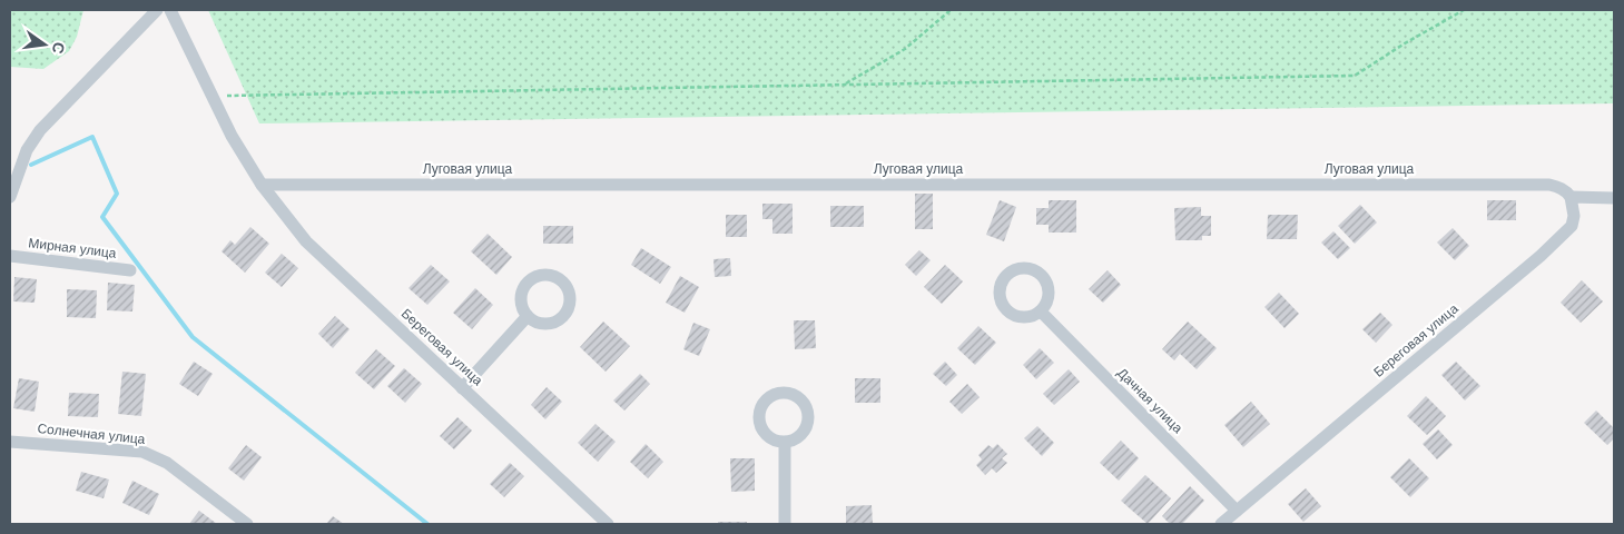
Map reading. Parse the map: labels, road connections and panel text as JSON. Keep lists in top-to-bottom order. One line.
{"streets":{"street":["Луговая улица","Мирная улица","Береговая улица","Дачная улица","Солнечная улица"]},"crossings":[["Луговая улица","Береговая улица"],["Береговая улица","Дачная улица"]],"north":"right"}
